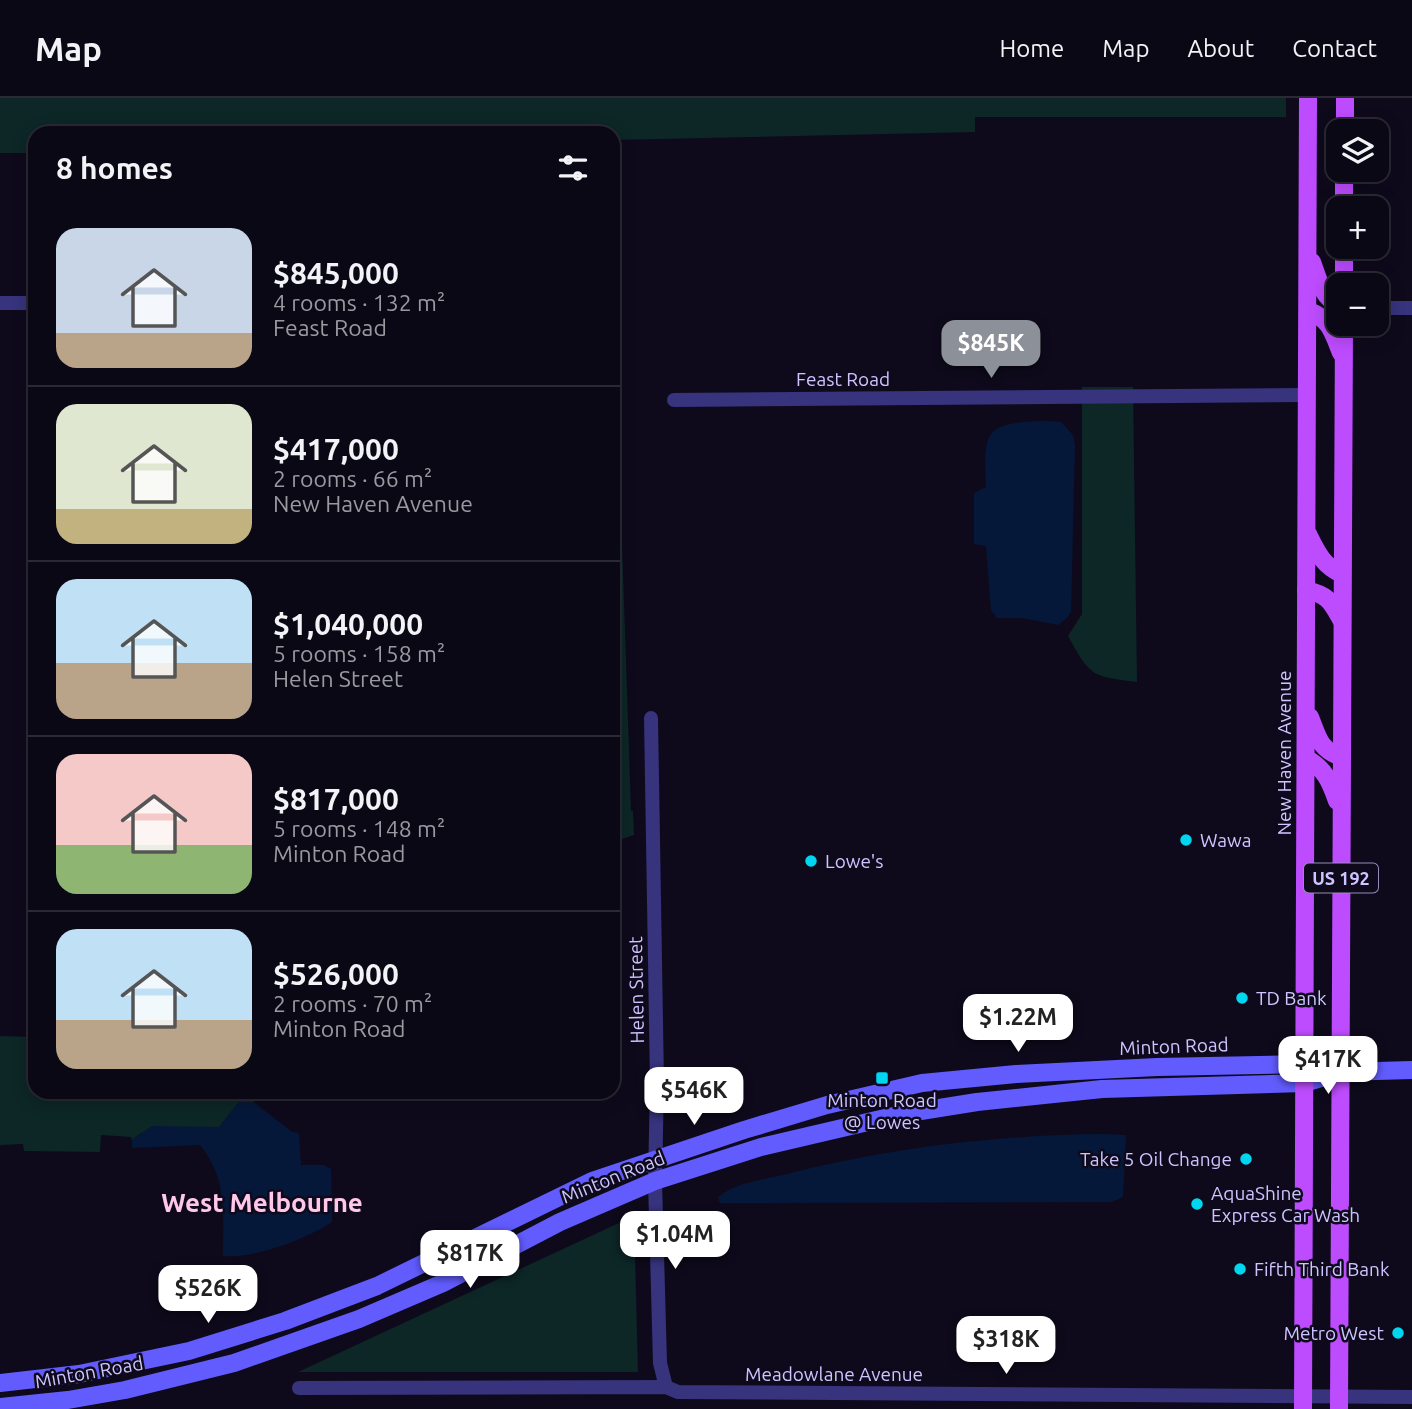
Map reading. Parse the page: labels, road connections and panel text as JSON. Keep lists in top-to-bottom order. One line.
{"streets":{"main road":["New Haven Avenue","US 192","Minton Road"],"street":["Feast Road","Helen Street","Meadowlane Avenue"]},"crossings":[["Feast Road","New Haven Avenue"],["New Haven Avenue","Minton Road"],["New Haven Avenue","Meadowlane Avenue"],["US 192","Minton Road"],["US 192","Meadowlane Avenue"],["Helen Street","Minton Road"],["Helen Street","Meadowlane Avenue"]],"districts":["West Melbourne"],"places":{"other":["Wawa","Lowe's","TD Bank","Take 5 Oil Change","AquaShine Express Car Wash","Fifth Third Bank","Metro West"],"transit":["Minton Road @ Lowes"]},"page":{"header":"Map","nav":["Home","Map","About","Contact"],"map_buttons":["+","−"],"heading":"8 homes","list":[{"name":"$845,000","note":"4 rooms · 132 m² · Feast Road"},{"name":"$417,000","note":"2 rooms · 66 m² · New Haven Avenue"},{"name":"$1,040,000","note":"5 rooms · 158 m² · Helen Street"},{"name":"$817,000","note":"5 rooms · 148 m² · Minton Road"},{"name":"$526,000","note":"2 rooms · 70 m² · Minton Road"}],"price":["$845K","$1.22M","$417K","$546K","$1.04M","$817K","$526K","$318K"]}}
